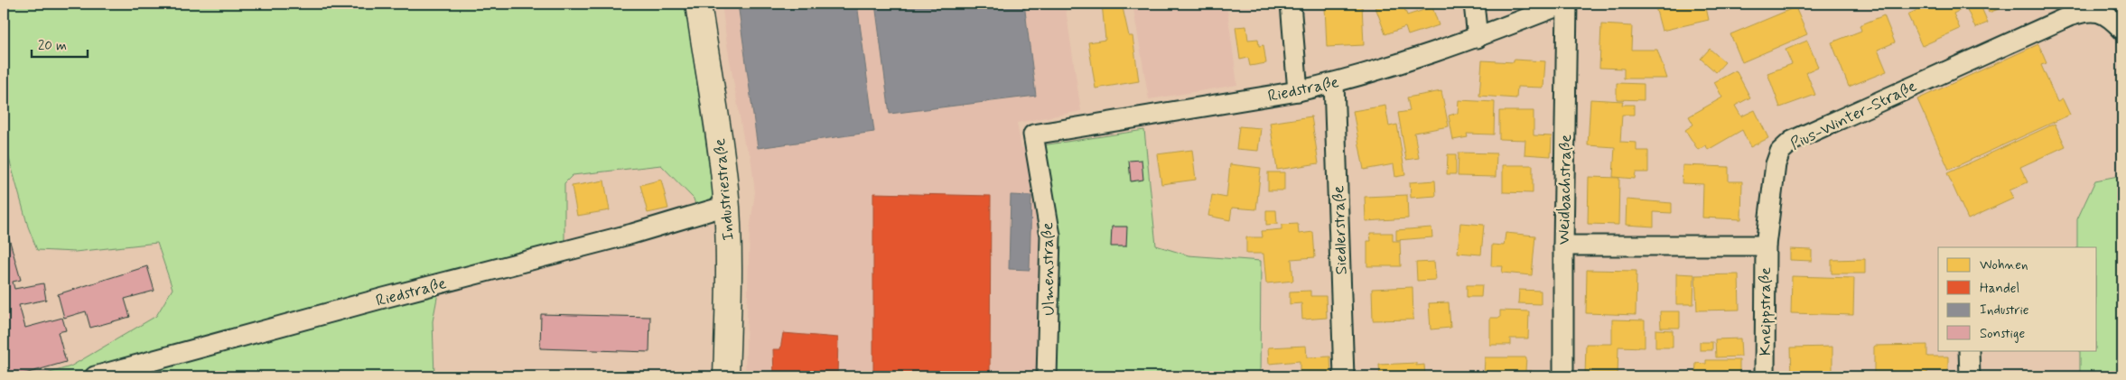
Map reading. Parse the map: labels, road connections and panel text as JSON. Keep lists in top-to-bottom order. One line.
{"streets":{"street":["Riedstraße","Pius-Winter-Straße","Industriestraße","Weidbachstraße","Siedlerstraße","Ulmenstraße","Kneippstraße"]},"crossings":[["Riedstraße","Industriestraße"],["Riedstraße","Weidbachstraße"],["Riedstraße","Siedlerstraße"],["Riedstraße","Ulmenstraße"],["Pius-Winter-Straße","Kneippstraße"]],"legend":["Wohnen","Handel","Industrie","Sonstige"],"scale_bar":"20 m"}
